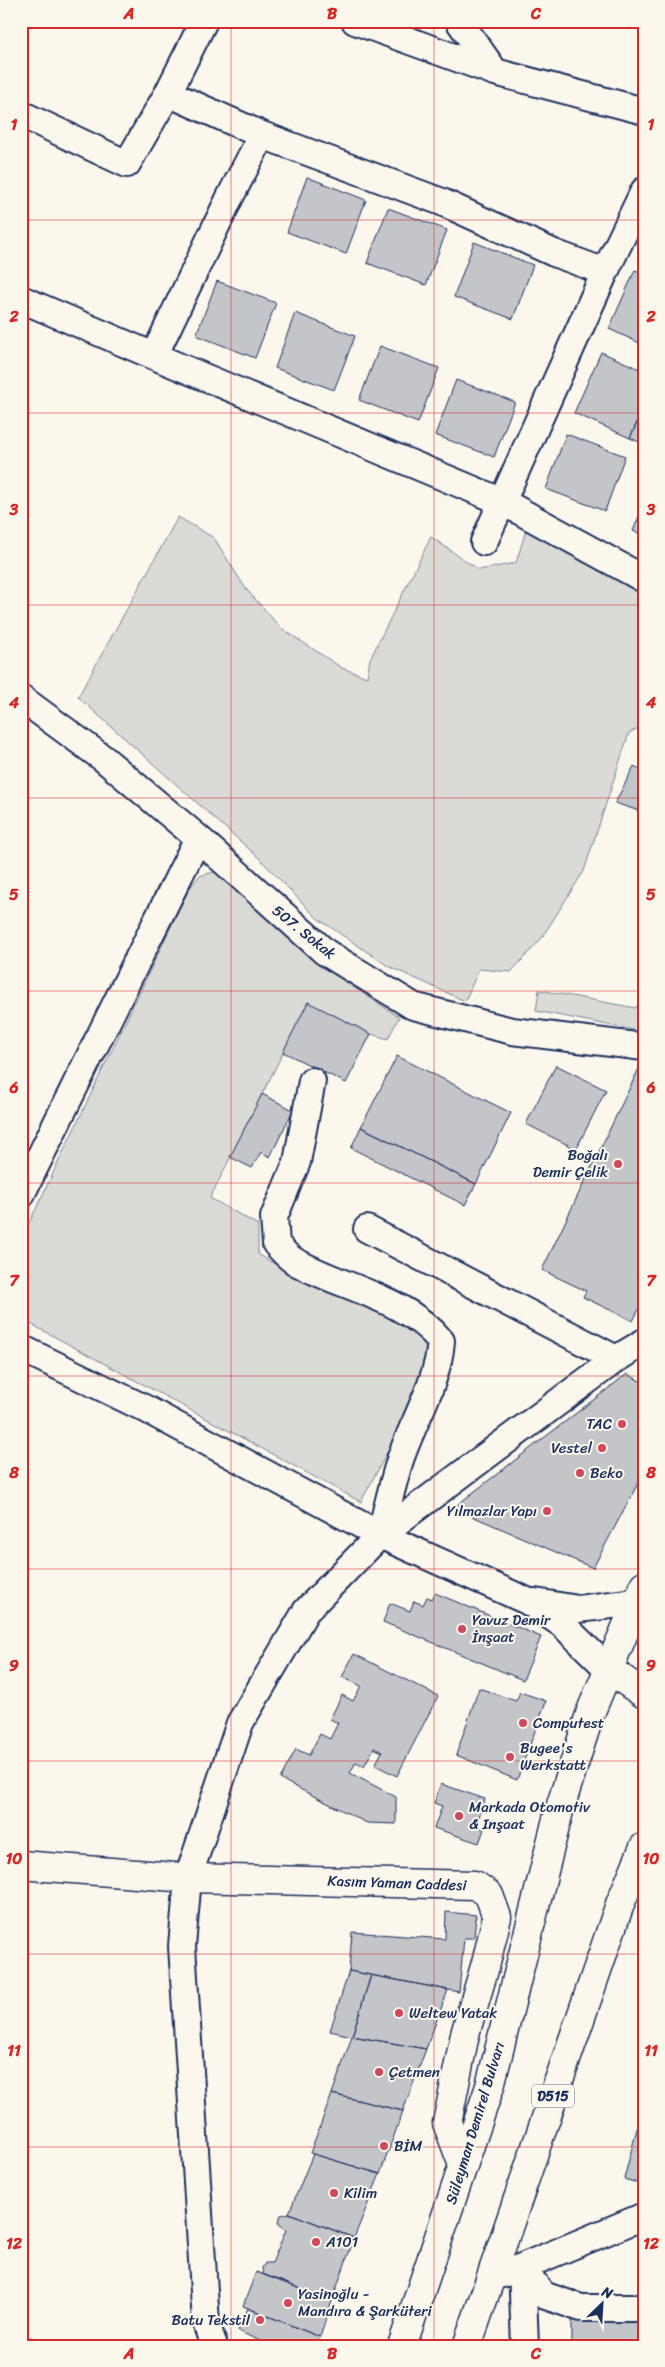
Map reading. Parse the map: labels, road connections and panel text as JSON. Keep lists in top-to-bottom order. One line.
{"streets":{"main road":["Kasım Yaman Caddesi","D515","Süleyman Demirel Bulvarı"],"street":["507. Sokak"]},"crossings":[["Kasım Yaman Caddesi","Süleyman Demirel Bulvarı"]],"places":["Boğalı Demir Çelik","TAC","Vestel","Beko","Yılmazlar Yapı","Yavuz Demir İnşaat","Computest","Bugee's Werkstatt","Markada Otomotiv & Inşaat","Weltew Yatak","Çetmen","BİM","Kilim","A101","Yasinoğlu - Mandıra & Şarküteri","Batu Tekstil"],"north":"top right","grid":{"columns":["A","B","C"],"rows":["1","2","3","4","5","6","7","8","9","10","11","12"]}}
